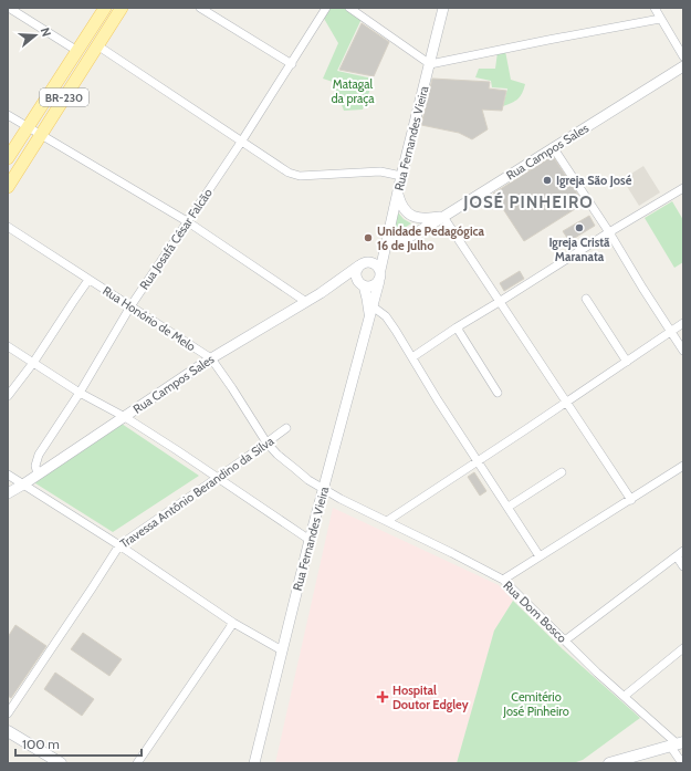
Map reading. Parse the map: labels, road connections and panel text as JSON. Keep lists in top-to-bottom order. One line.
{"streets":{"main road":["BR-230"],"street":["Rua Fernandes Vieira","Rua Campos Sales","Rua Josafá César Falcão","Rua Honório de Melo","Travessa Antônio Berandino da Silva","Rua Dom Bosco"]},"crossings":[["Rua Fernandes Vieira","Rua Campos Sales"],["Rua Fernandes Vieira","Rua Honório de Melo"],["Rua Fernandes Vieira","Rua Dom Bosco"],["Rua Campos Sales","Rua Josafá César Falcão"],["Rua Campos Sales","Rua Honório de Melo"],["Rua Josafá César Falcão","Rua Honório de Melo"],["Rua Honório de Melo","Travessa Antônio Berandino da Silva"],["Rua Honório de Melo","Rua Dom Bosco"]],"districts":["JOSÉ PINHEIRO"],"parks":["Matagal da praça","Cemitério José Pinheiro"],"places":{"other":["Igreja São José","Igreja Cristã Maranata","Unidade Pedagógica 16 de Julho"],"health":["Hospital Doutor Edgley"]},"scale_bar":"100 m","north":"right"}
